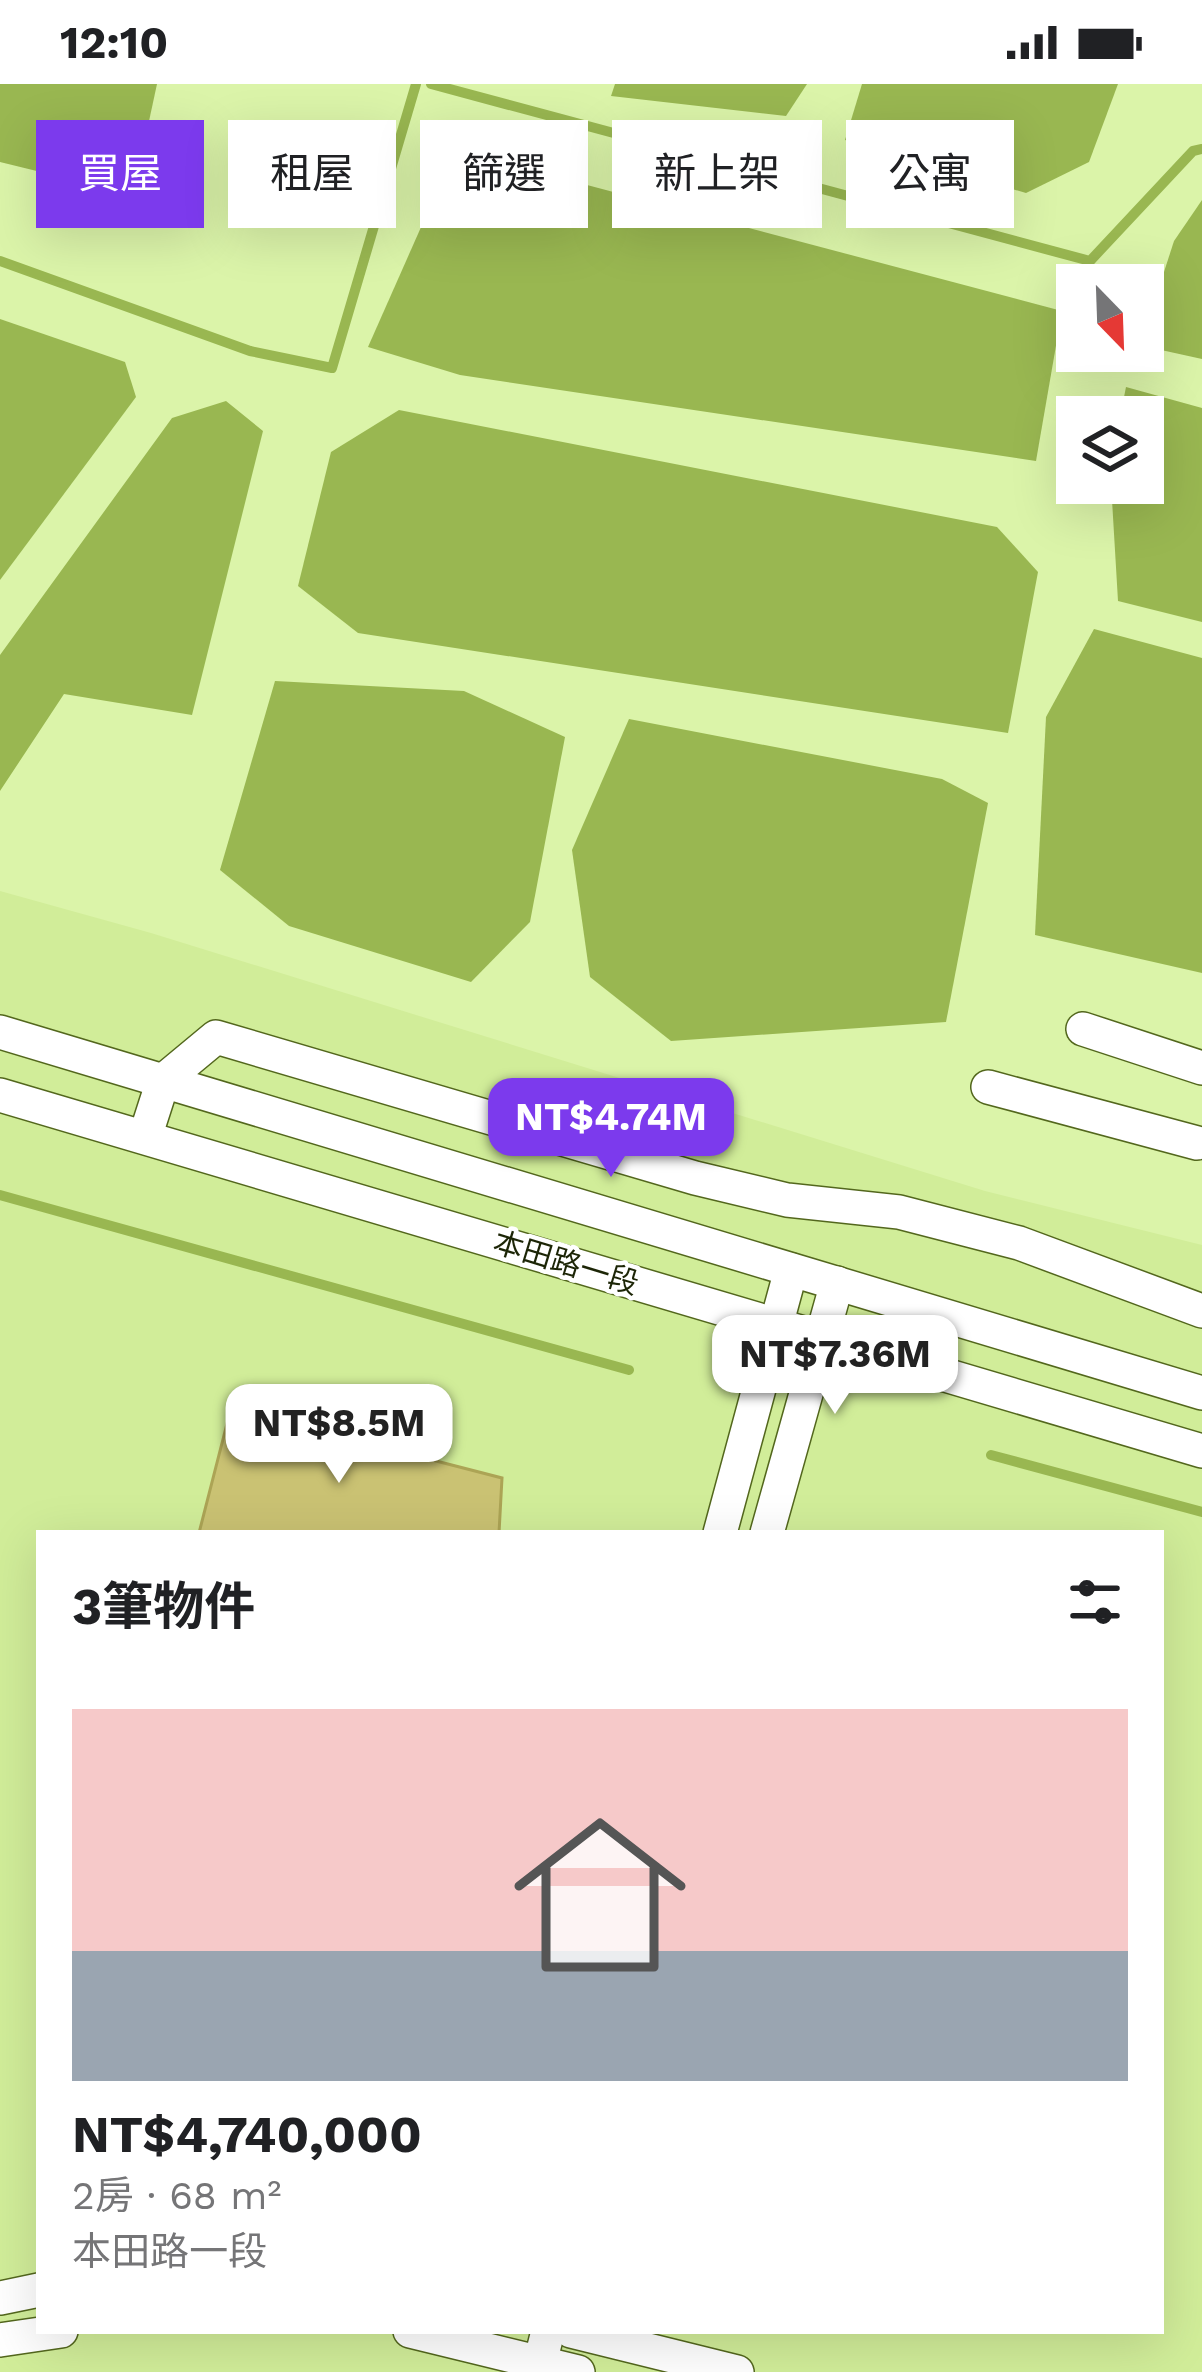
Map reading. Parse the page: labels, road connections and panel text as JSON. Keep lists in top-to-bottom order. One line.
{"streets":{"street":["本田路一段"]},"north":"bottom right","page":{"status":"12:10","chip":["買屋","租屋","篩選","新上架","公寓"],"price":["NT$4.74M","NT$7.36M","NT$8.5M"],"heading":"3筆物件","list":[{"name":"NT$4,740,000","note":"2房 · 68 m² · 本田路一段"}]}}
